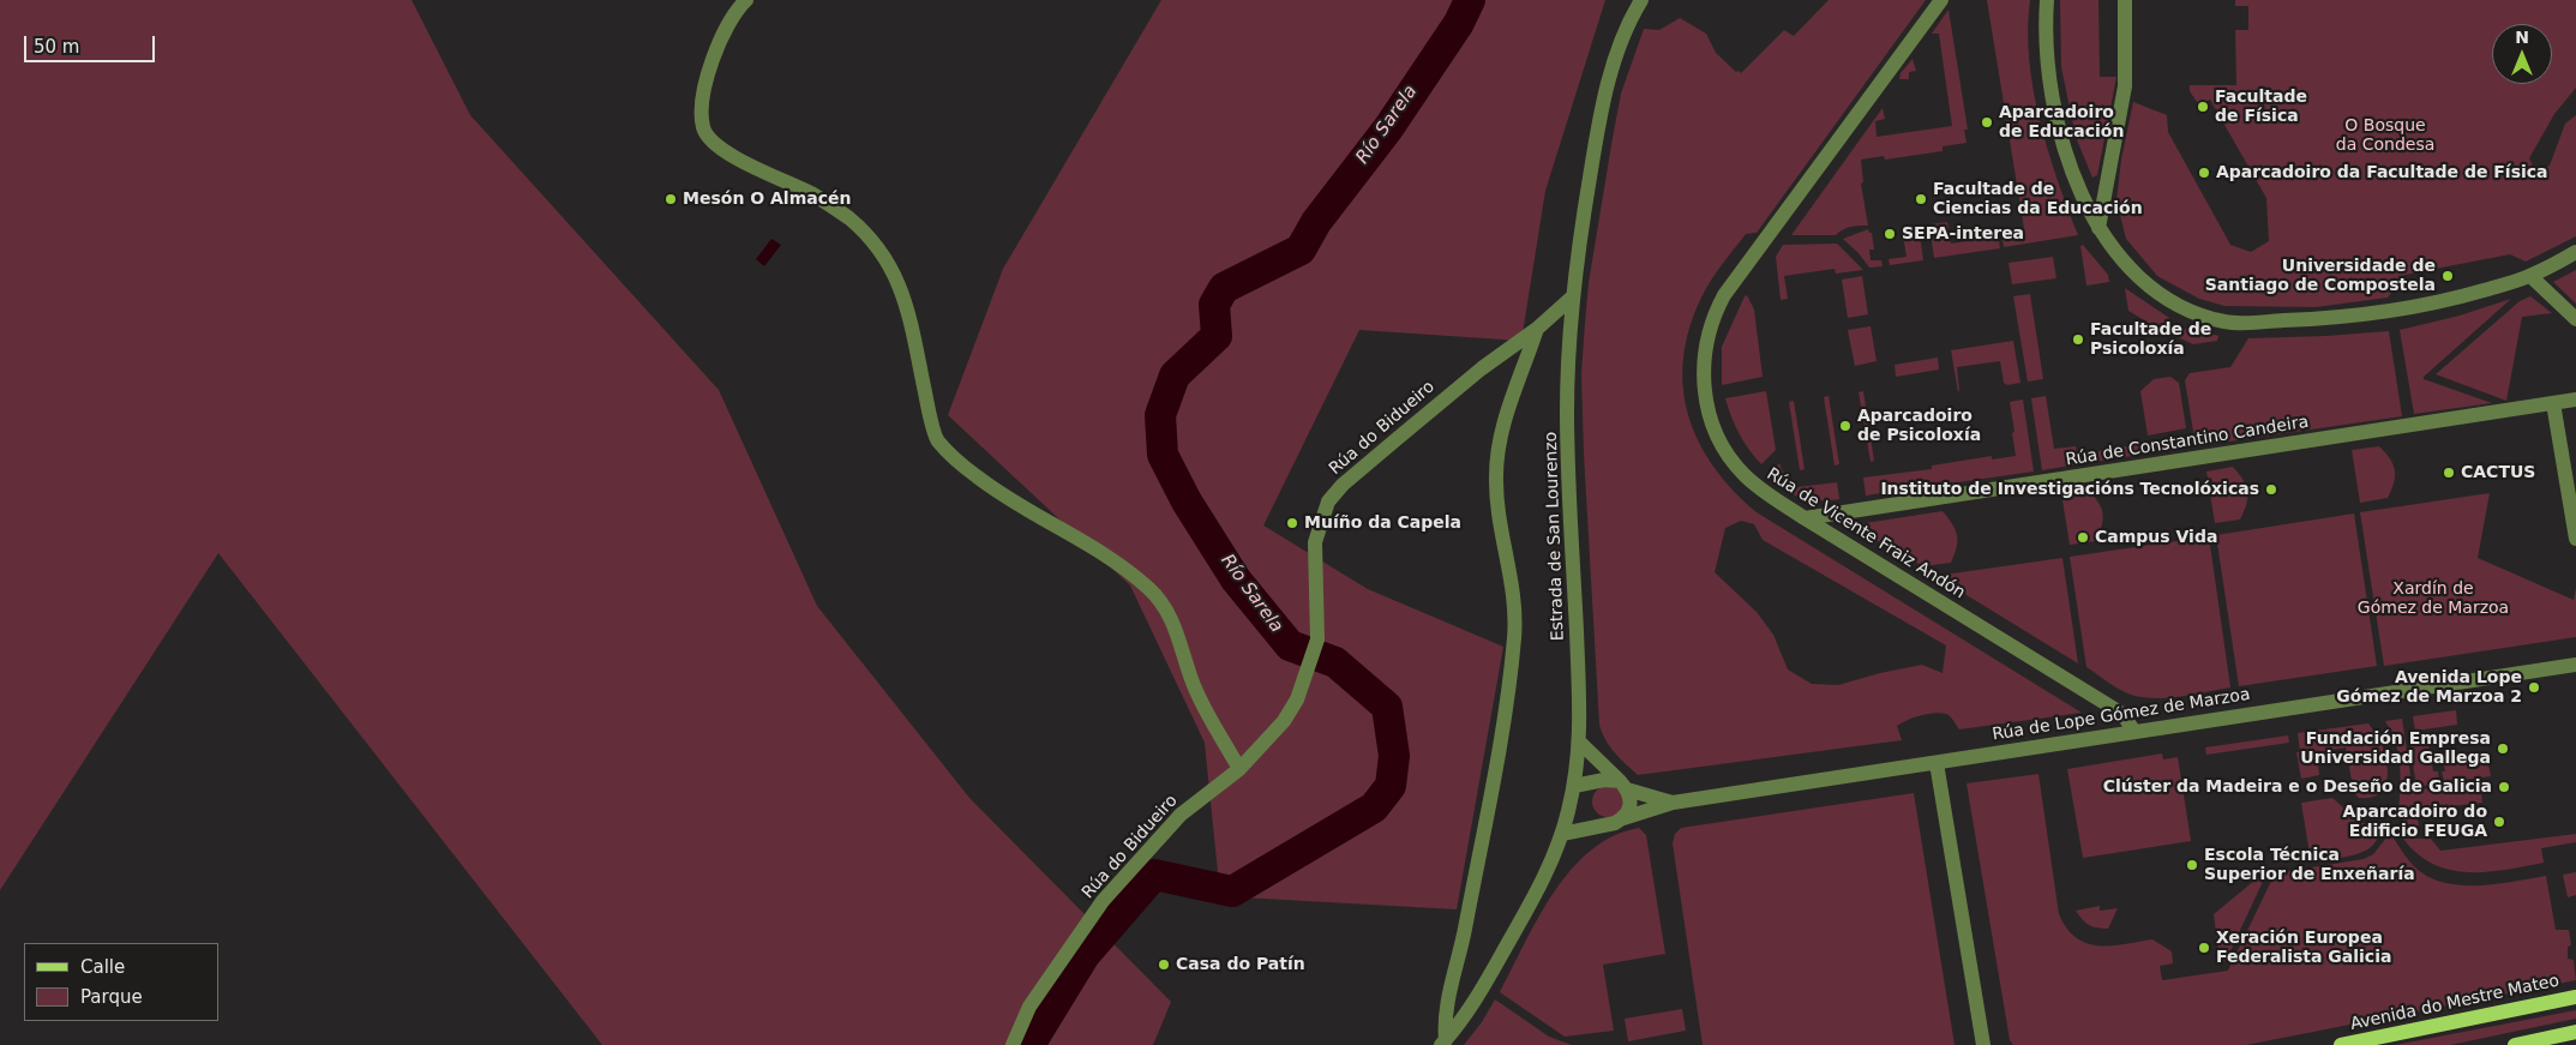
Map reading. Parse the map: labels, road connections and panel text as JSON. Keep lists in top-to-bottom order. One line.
{"streets":{"main road":["Avenida do Mestre Mateo"],"street":["Rúa do Bidueiro","Rúa de Constantino Candeira","Rúa de Vicente Fraiz Andón","Estrada de San Lourenzo","Rúa de Lope Gómez de Marzoa"]},"crossings":[["Rúa do Bidueiro","Estrada de San Lourenzo"],["Rúa de Constantino Candeira","Rúa de Vicente Fraiz Andón"],["Rúa de Vicente Fraiz Andón","Rúa de Lope Gómez de Marzoa"],["Estrada de San Lourenzo","Rúa de Lope Gómez de Marzoa"]],"water":["Río Sarela"],"parks":["O Bosque da Condesa","Xardín de Gómez de Marzoa"],"places":["Facultade de Física","Aparcadoiro de Educación","Aparcadoiro da Facultade de Física","Mesón O Almacén","Facultade de Ciencias da Educación","SEPA-interea","Universidade de Santiago de Compostela","Facultade de Psicoloxía","Aparcadoiro de Psicoloxía","CACTUS","Instituto de Investigacións Tecnolóxicas","Muíño da Capela","Campus Vida","Avenida Lope Gómez de Marzoa 2","Fundación Empresa Universidad Gallega","Clúster da Madeira e o Deseño de Galicia","Aparcadoiro do Edificio FEUGA","Escola Técnica Superior de Enxeñaría","Xeración Europea Federalista Galicia","Casa do Patín"],"legend":["Calle","Parque"],"scale_bar":"50 m","north":"top"}
